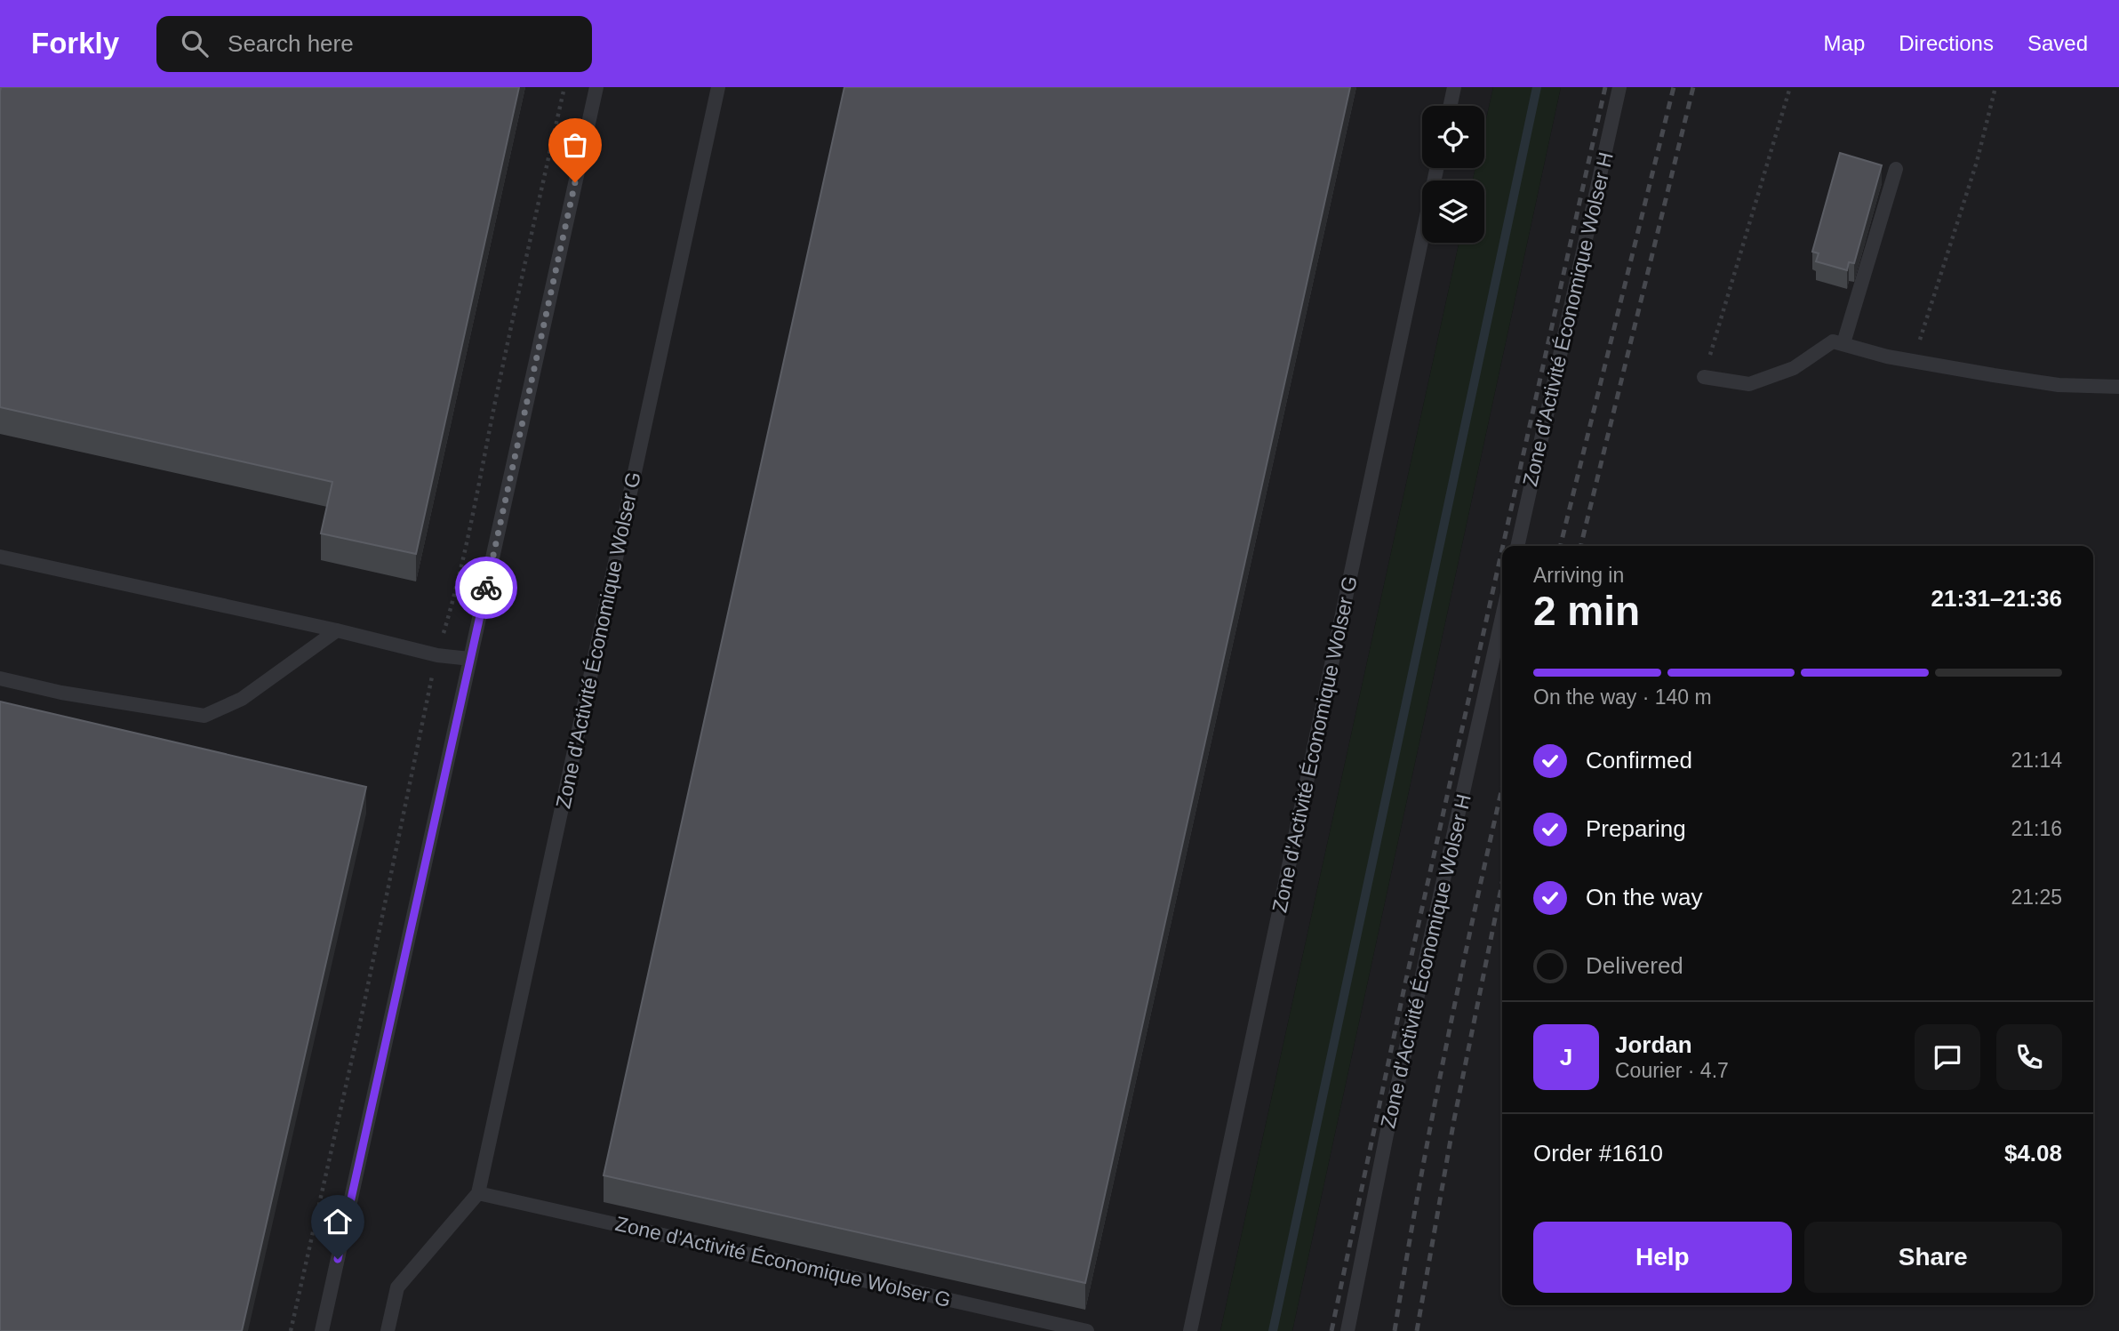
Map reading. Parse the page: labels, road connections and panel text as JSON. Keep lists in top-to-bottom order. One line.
{"streets":{"lane":["Zone d'Activité Économique Wolser H","Zone d'Activité Économique Wolser G"]},"page":{"header":"Forkly","search":"Search here","nav":["Map","Directions","Saved"],"heading":["2 min","Arriving in","21:31–21:36"],"panel":["Jordan","Courier · 4.7","Order #1610","$4.08"],"bar":"On the way · 140 m","list":[["Confirmed","21:14"],["Preparing","21:16"],["On the way","21:25"],"Delivered"],"round":"J","buttons":["Help","Share"]}}
